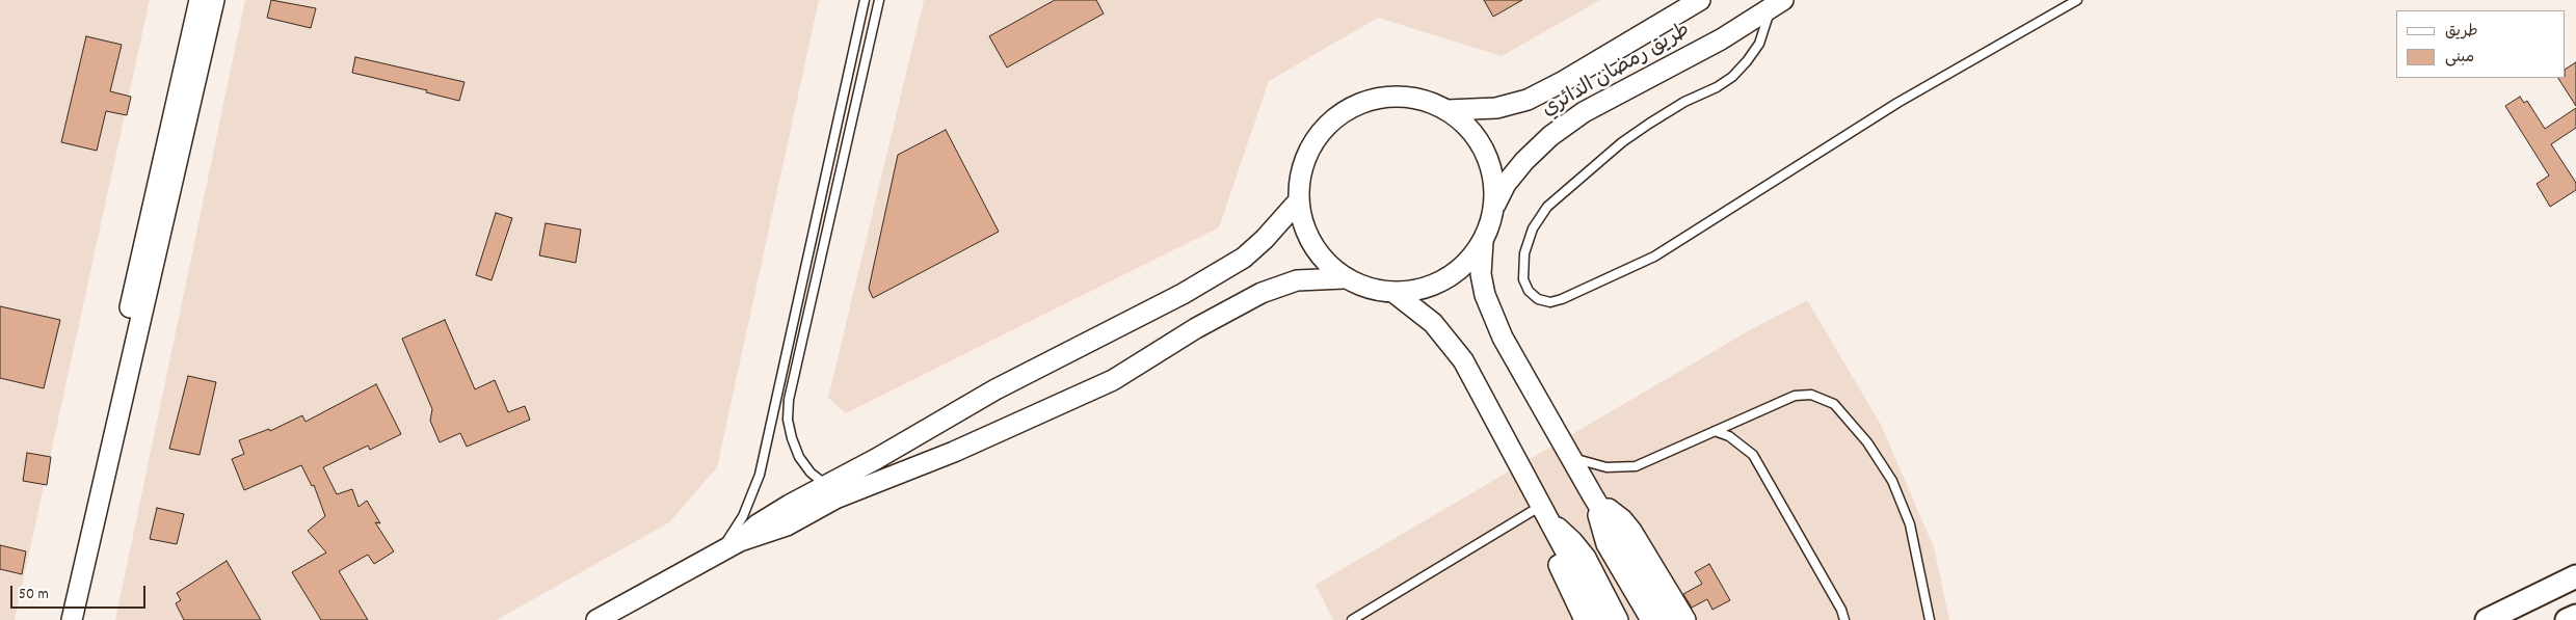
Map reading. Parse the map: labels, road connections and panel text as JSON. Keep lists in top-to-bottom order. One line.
{"streets":{"street":["طريق رمضان الدائري"]},"legend":["طريق","مبنى"],"scale_bar":"50 m"}
